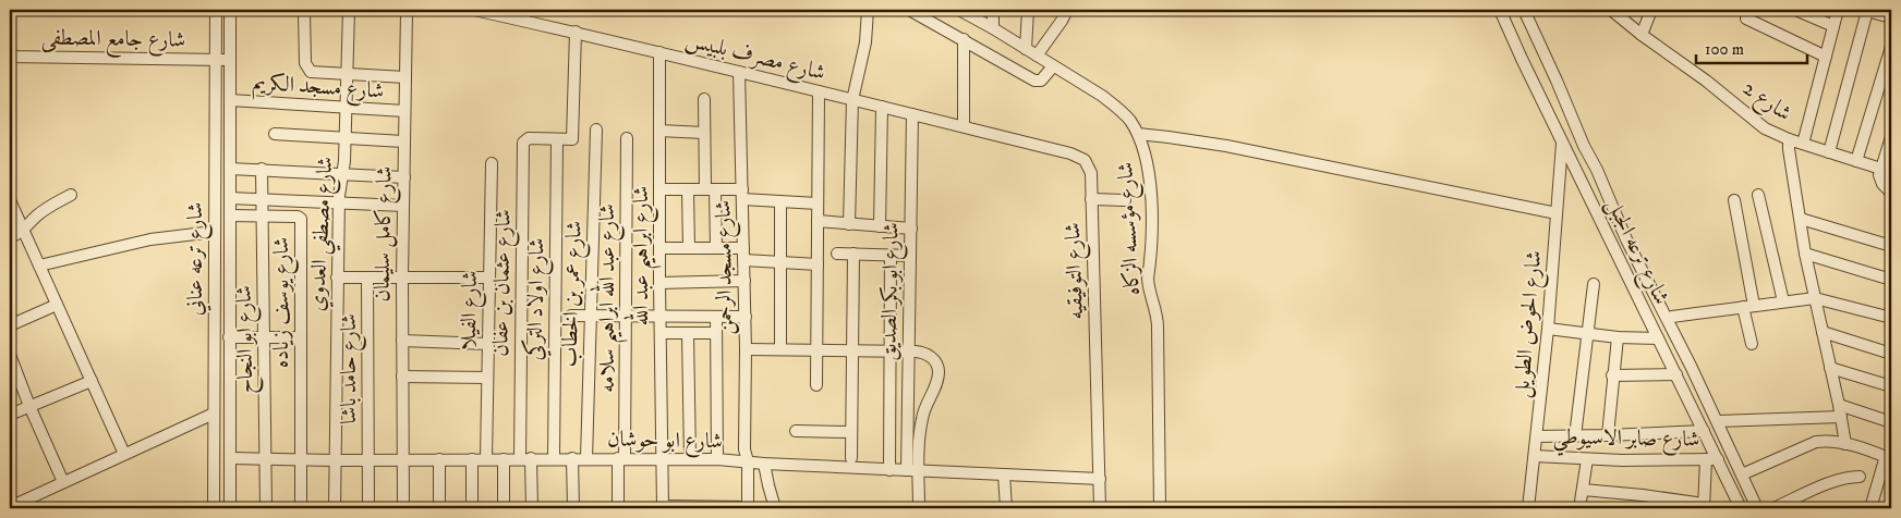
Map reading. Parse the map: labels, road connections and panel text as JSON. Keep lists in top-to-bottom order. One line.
{"streets":{"street":["شارع جامع المصطفى","شارع مصرف بلبيس","شارع مسجد الكريم","شارع 2","شارع مؤسسه الزكاه","شارع مصطفي العدوي","شارع كامل سليمان","شارع ترعه الجبل","شارع ابراهيم عبد الله","شارع ترعه عناني","شارع مسجد الرحمن","شارع التوفيقيه","شارع عثمان بن عفان","شارع ابو بكر الصديق","شارع عمر بن الخطاب","شارع عبد الله ابراهيم سلامه","شارع اولاد التركي","شارع يوسف زياده","شارع الفيلا","شارع الحوض الطويل","شارع ابو النجاح","شارع حامد باشا","شارع صابر الاسيوطي","شارع ابو حوشان"]},"crossings":[["شارع جامع المصطفى","شارع ترعه عناني"],["شارع مصرف بلبيس","شارع ابراهيم عبد الله"],["شارع مصرف بلبيس","شارع مسجد الرحمن"],["شارع مصرف بلبيس","شارع التوفيقيه"],["شارع مصرف بلبيس","شارع ابو بكر الصديق"],["شارع مسجد الكريم","شارع مصطفي العدوي"],["شارع مسجد الكريم","شارع كامل سليمان"],["شارع مسجد الكريم","شارع ترعه عناني"],["شارع مصطفي العدوي","شارع ابو حوشان"],["شارع كامل سليمان","شارع ابو حوشان"],["شارع ترعه الجبل","شارع الحوض الطويل"],["شارع ترعه الجبل","شارع صابر الاسيوطي"],["شارع ابراهيم عبد الله","شارع ابو حوشان"],["شارع ترعه عناني","شارع يوسف زياده"],["شارع ترعه عناني","شارع ابو حوشان"],["شارع مسجد الرحمن","شارع ابو حوشان"],["شارع التوفيقيه","شارع ابو حوشان"],["شارع عثمان بن عفان","شارع اولاد التركي"],["شارع عثمان بن عفان","شارع ابو حوشان"],["شارع ابو بكر الصديق","شارع ابو حوشان"],["شارع عمر بن الخطاب","شارع ابو حوشان"],["شارع عبد الله ابراهيم سلامه","شارع ابو حوشان"],["شارع اولاد التركي","شارع ابو حوشان"],["شارع يوسف زياده","شارع ابو النجاح"],["شارع يوسف زياده","شارع ابو حوشان"],["شارع الفيلا","شارع ابو حوشان"],["شارع الحوض الطويل","شارع صابر الاسيوطي"],["شارع ابو النجاح","شارع ابو حوشان"],["شارع حامد باشا","شارع ابو حوشان"]],"scale_bar":"100 m"}
